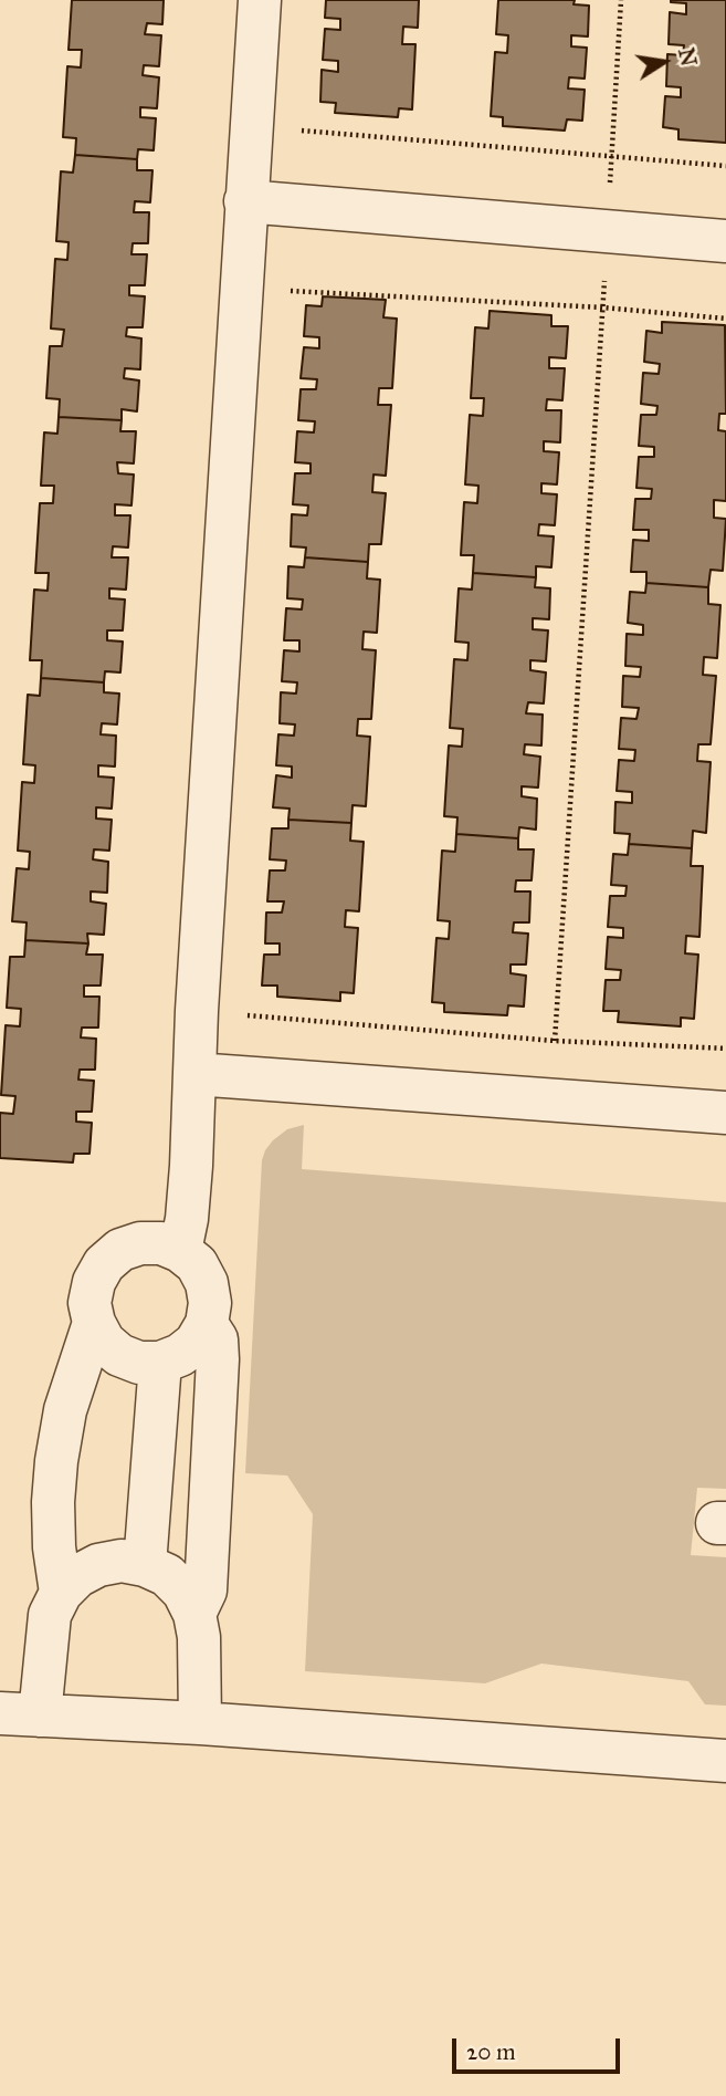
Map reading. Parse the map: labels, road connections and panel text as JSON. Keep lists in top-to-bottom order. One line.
{"scale_bar":"20 m","north":"right"}
